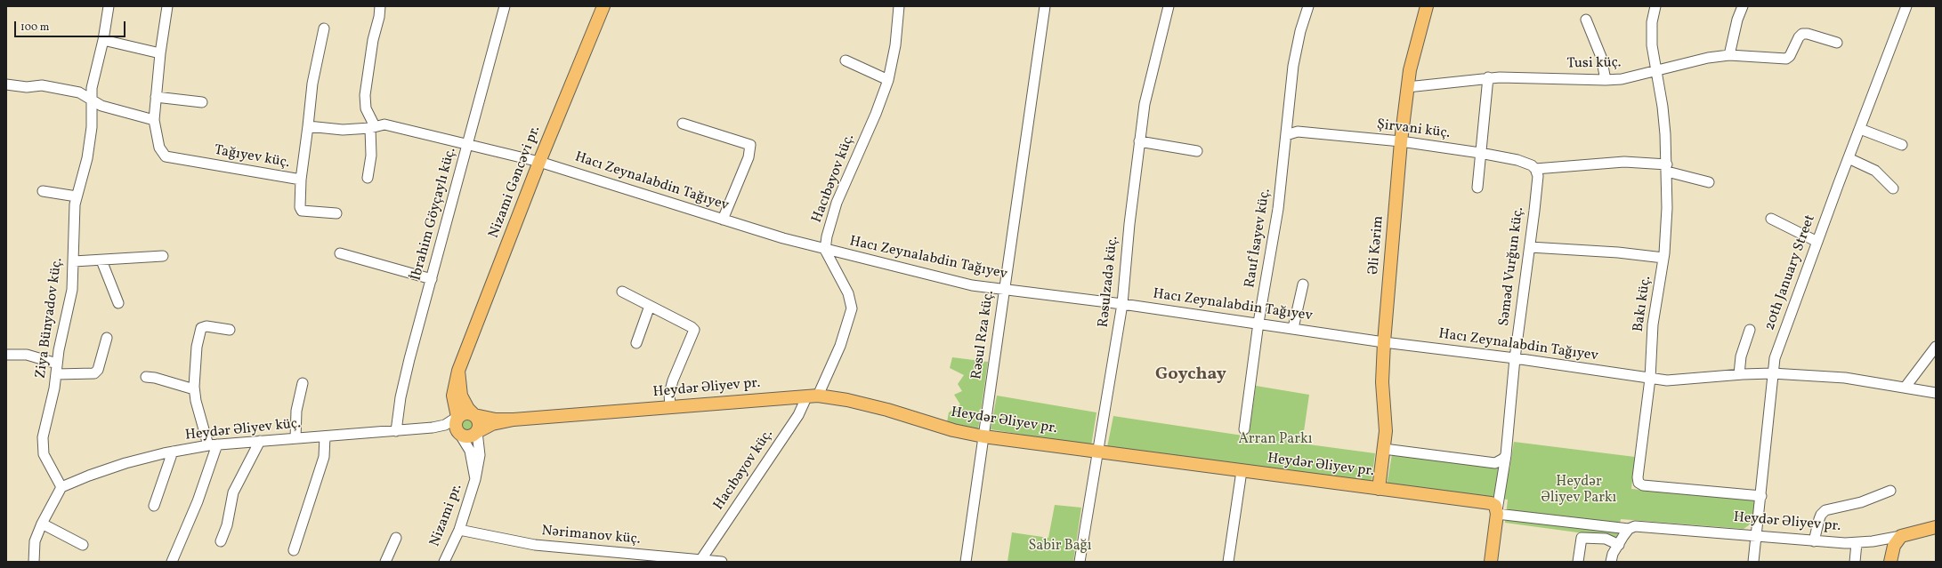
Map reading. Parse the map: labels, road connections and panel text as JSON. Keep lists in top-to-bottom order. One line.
{"streets":{"main road":["Nizami Gəncəvi pr.","Əli Kərim","Heydər Əliyev pr."],"street":["Tusi küç.","Şirvani küç.","Tağıyev küç.","Hacıbəyov küç.","Hacı Zeynalabdin Tağıyev","İbrahim Göyçaylı küç.","Rauf İsayev küç.","Səməd Vurğun küç.","20th January Street","Rəsulzadə küç.","Bakı küç.","Ziya Bünyadov küç.","Rəsul Rza küç.","Heydər Əliyev küç.","Nizami pr.","Nərimanov küç."]},"crossings":[["Tusi küç.","Əli Kərim"],["Tusi küç.","Bakı küç."],["Şirvani küç.","Rauf İsayev küç."],["Şirvani küç.","Əli Kərim"],["Şirvani küç.","Səməd Vurğun küç."],["Hacıbəyov küç.","Hacı Zeynalabdin Tağıyev"],["Hacıbəyov küç.","Heydər Əliyev pr."],["Hacıbəyov küç.","Nərimanov küç."],["Nizami Gəncəvi pr.","Hacı Zeynalabdin Tağıyev"],["Nizami Gəncəvi pr.","Nizami pr."],["Hacı Zeynalabdin Tağıyev","Rauf İsayev küç."],["Hacı Zeynalabdin Tağıyev","Əli Kərim"],["Hacı Zeynalabdin Tağıyev","Səməd Vurğun küç."],["Hacı Zeynalabdin Tağıyev","20th January Street"],["Hacı Zeynalabdin Tağıyev","Rəsulzadə küç."],["Hacı Zeynalabdin Tağıyev","Bakı küç."],["Hacı Zeynalabdin Tağıyev","Rəsul Rza küç."],["İbrahim Göyçaylı küç.","Heydər Əliyev küç."],["Əli Kərim","Heydər Əliyev pr."],["Səməd Vurğun küç.","Heydər Əliyev pr."],["20th January Street","Bakı küç."],["20th January Street","Heydər Əliyev pr."],["Rəsulzadə küç.","Heydər Əliyev pr."],["Ziya Bünyadov küç.","Heydər Əliyev küç."],["Rəsul Rza küç.","Heydər Əliyev pr."],["Nizami pr.","Nərimanov küç."]],"districts":["Goychay"],"parks":["Arran Parkı","Heydər Əliyev Parkı","Sabir Bağı"],"scale_bar":"100 m"}
